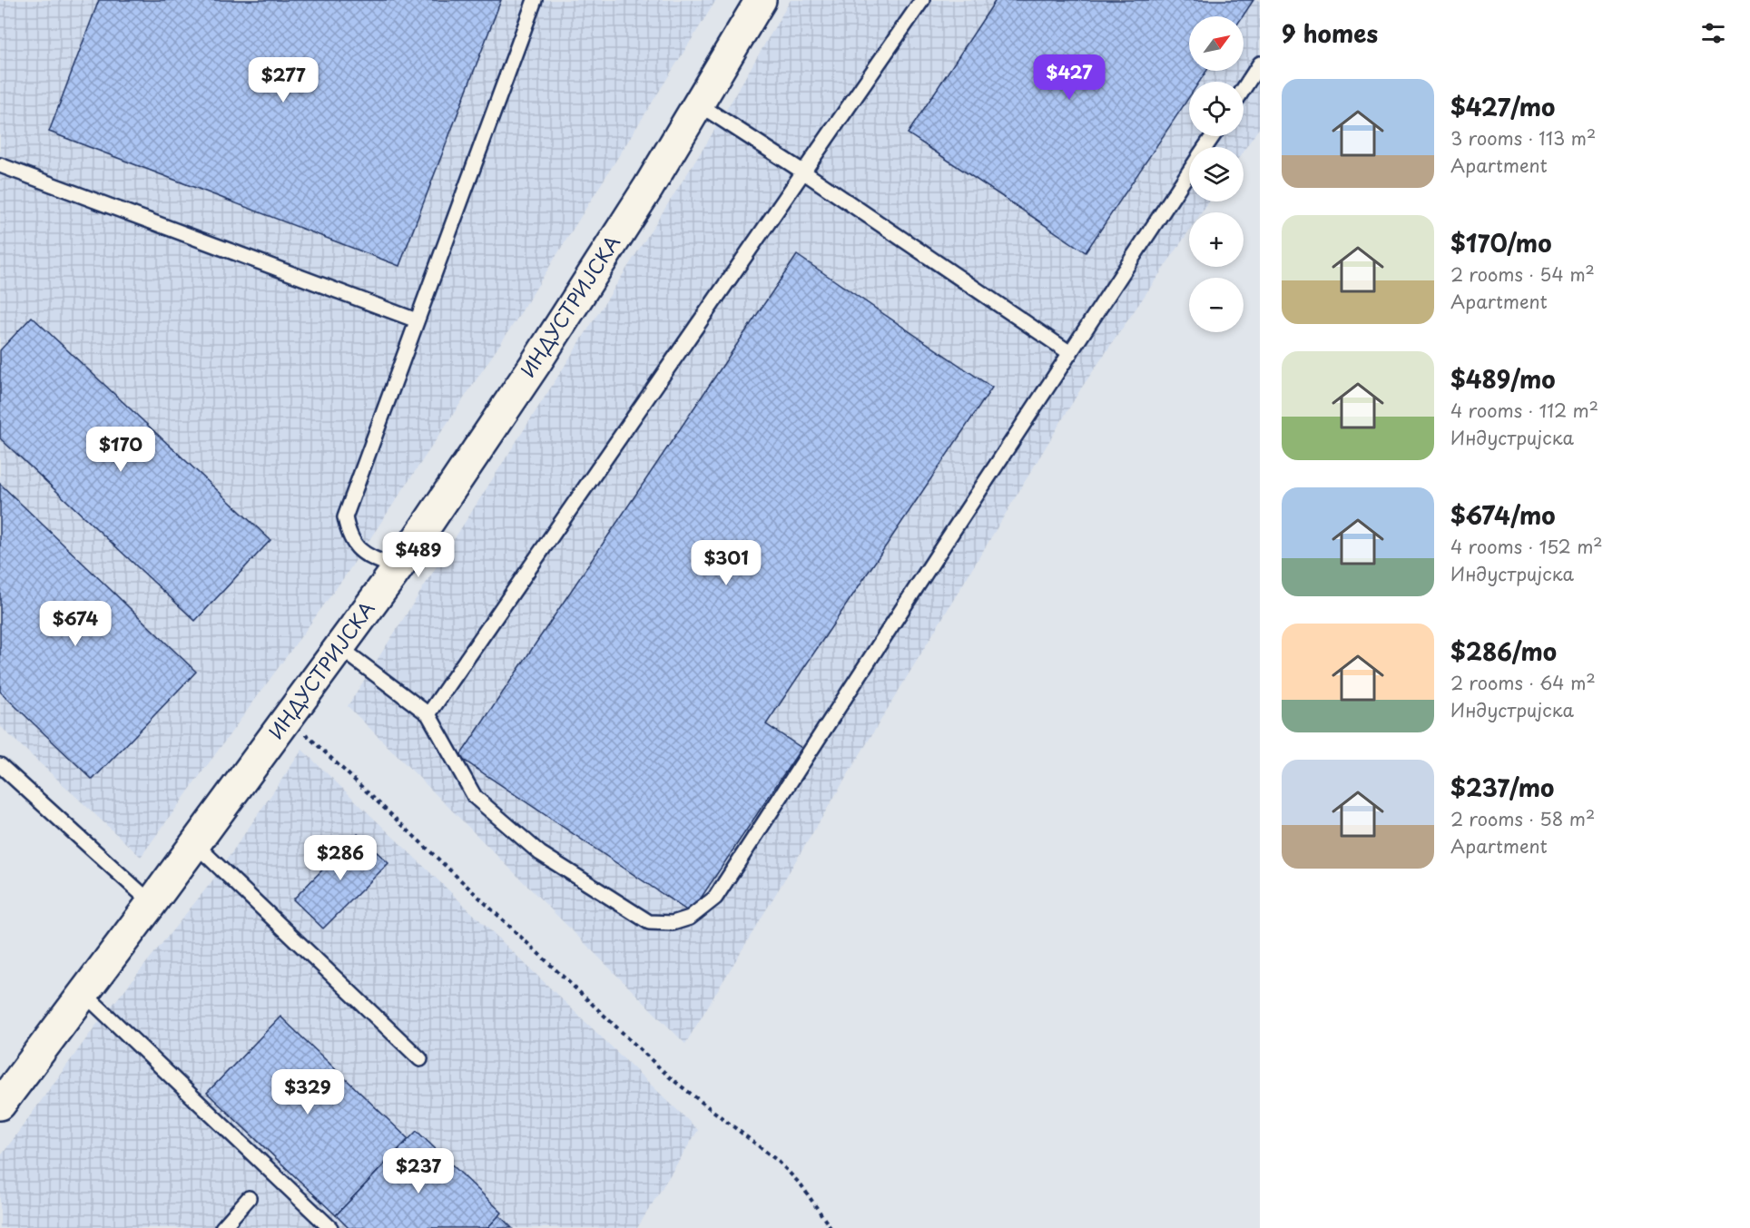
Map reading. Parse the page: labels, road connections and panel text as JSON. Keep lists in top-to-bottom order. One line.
{"streets":{"main road":["ИНДУСТРИЈСКА"]},"north":"top right","page":{"heading":"9 homes","map_buttons":["+","−"],"price":["$427","$277","$170","$489","$301","$674","$286","$329","$237"],"list":[{"name":"$427/mo","note":"3 rooms · 113 m² · Apartment"},{"name":"$170/mo","note":"2 rooms · 54 m² · Apartment"},{"name":"$489/mo","note":"4 rooms · 112 m² · Индустријска"},{"name":"$674/mo","note":"4 rooms · 152 m² · Индустријска"},{"name":"$286/mo","note":"2 rooms · 64 m² · Индустријска"},{"name":"$237/mo","note":"2 rooms · 58 m² · Apartment"}]}}
